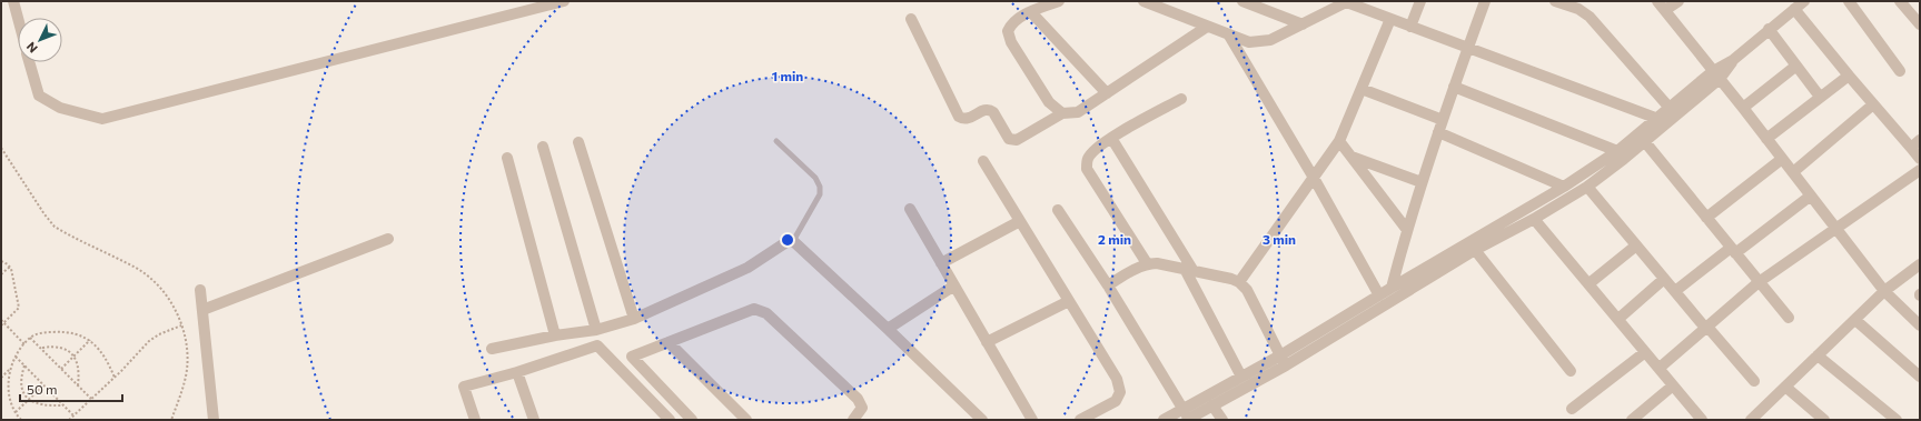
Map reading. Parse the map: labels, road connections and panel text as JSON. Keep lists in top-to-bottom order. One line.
{"scale_bar":"50 m","north":"bottom left","rings":["1 min","2 min","3 min"]}
